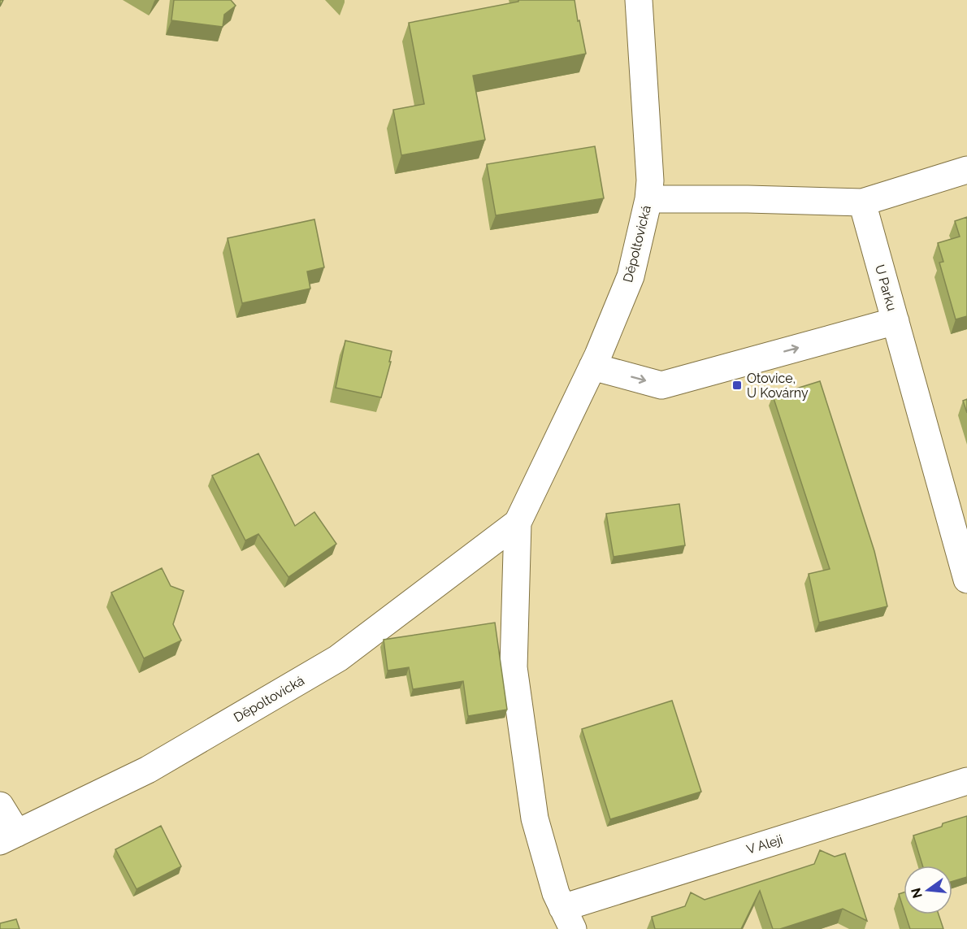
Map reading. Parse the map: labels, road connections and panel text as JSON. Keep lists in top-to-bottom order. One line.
{"streets":{"street":["Děpoltovická","U Parku","V Aleji"]},"crossings":[["Děpoltovická","V Aleji"]],"places":{"transit":["Otovice, U Kovárny"]},"north":"left"}
